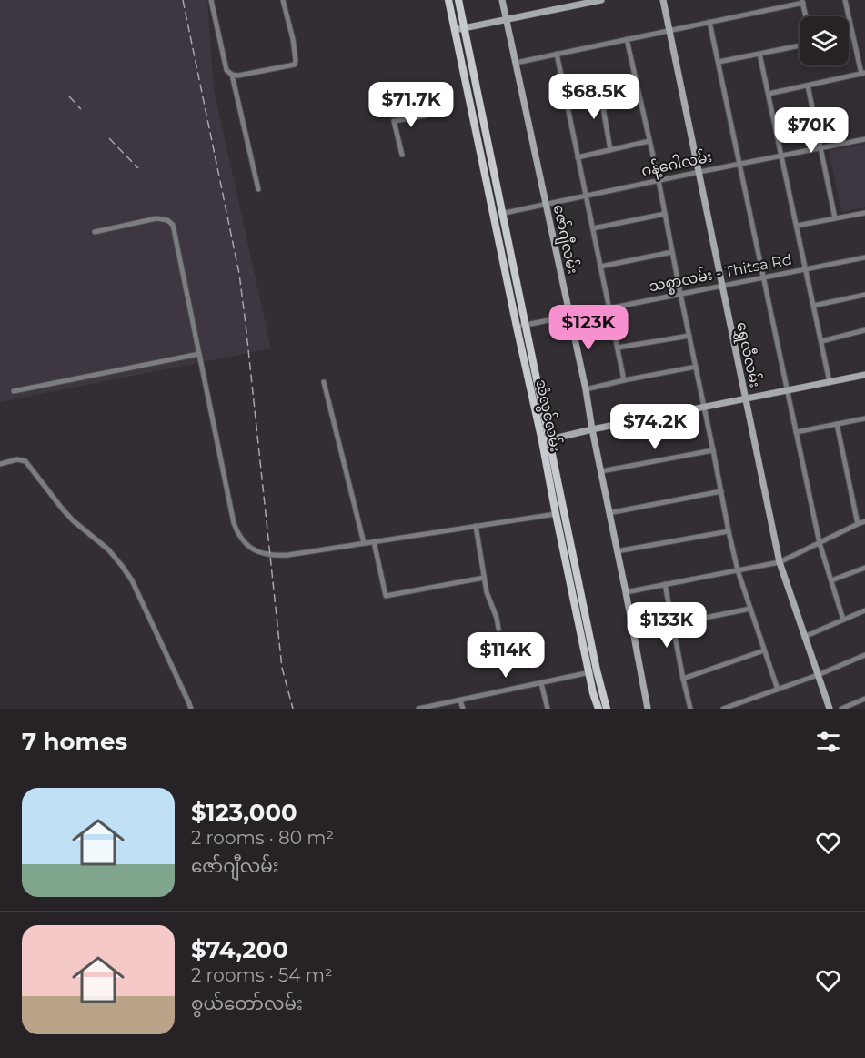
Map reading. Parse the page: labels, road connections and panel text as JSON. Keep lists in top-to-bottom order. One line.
{"streets":{"main road":["သံလွင်လမ်း"],"street":["ဂန့်ဂေါလမ်း","ဇော်ဂျီလမ်း","သစ္စာလမ်း - Thitsa Rd","ရွှေလီလမ်း"]},"crossings":[["ဂန့်ဂေါလမ်း","ဇော်ဂျီလမ်း"],["ဂန့်ဂေါလမ်း","ရွှေလီလမ်း"],["ဂန့်ဂေါလမ်း","သံလွင်လမ်း"],["ဇော်ဂျီလမ်း","သစ္စာလမ်း - Thitsa Rd"],["သစ္စာလမ်း - Thitsa Rd","ရွှေလီလမ်း"],["သစ္စာလမ်း - Thitsa Rd","သံလွင်လမ်း"]],"page":{"price":["$68.5K","$71.7K","$70K","$123K","$74.2K","$133K","$114K"],"heading":"7 homes","list":[{"name":"$123,000","note":"2 rooms · 80 m² · ဇော်ဂျီလမ်း"},{"name":"$74,200","note":"2 rooms · 54 m² · စွယ်တော်လမ်း"}]}}
